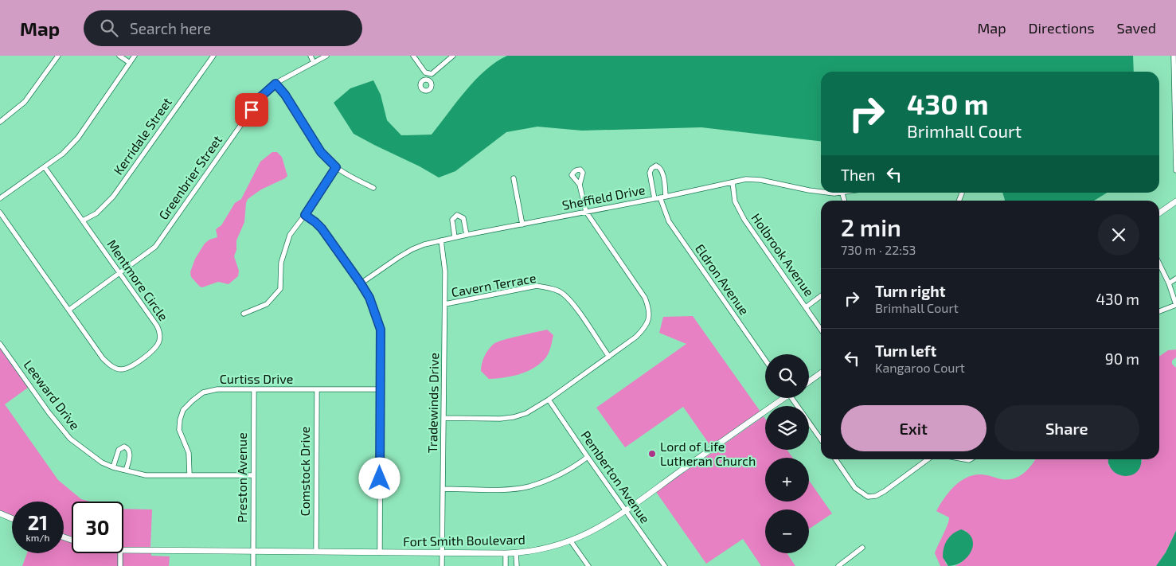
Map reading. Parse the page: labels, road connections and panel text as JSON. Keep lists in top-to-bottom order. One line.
{"streets":{"street":["Kerridale Street","Greenbrier Street","Sheffield Drive","Holbrook Avenue","Eldron Avenue","Mentmore Circle","Cavern Terrace","Curtiss Drive","Leeward Drive","Tradewinds Drive","Comstock Drive","Pemberton Avenue","Preston Avenue","Fort Smith Boulevard"]},"crossings":[["Kerridale Street","Mentmore Circle"],["Greenbrier Street","Mentmore Circle"],["Sheffield Drive","Holbrook Avenue"],["Sheffield Drive","Eldron Avenue"],["Sheffield Drive","Tradewinds Drive"],["Cavern Terrace","Tradewinds Drive"],["Curtiss Drive","Leeward Drive"],["Curtiss Drive","Comstock Drive"],["Curtiss Drive","Preston Avenue"],["Leeward Drive","Preston Avenue"],["Tradewinds Drive","Fort Smith Boulevard"],["Comstock Drive","Fort Smith Boulevard"],["Pemberton Avenue","Fort Smith Boulevard"],["Preston Avenue","Fort Smith Boulevard"]],"places":["Lord of Life Lutheran Church"],"page":{"header":"Map","search":"Search here","nav":["Map","Directions","Saved"],"turn":["430 m","Brimhall Court"],"then":"Then","heading":["2 min","730 m · 22:53"],"list":[{"name":"Turn right","note":"Brimhall Court","value":"430 m"},{"name":"Turn left","note":"Kangaroo Court","value":"90 m"}],"map_buttons":["+","−"],"buttons":["Exit","Share"],"speed":"21 km/h","limit":"30"}}
